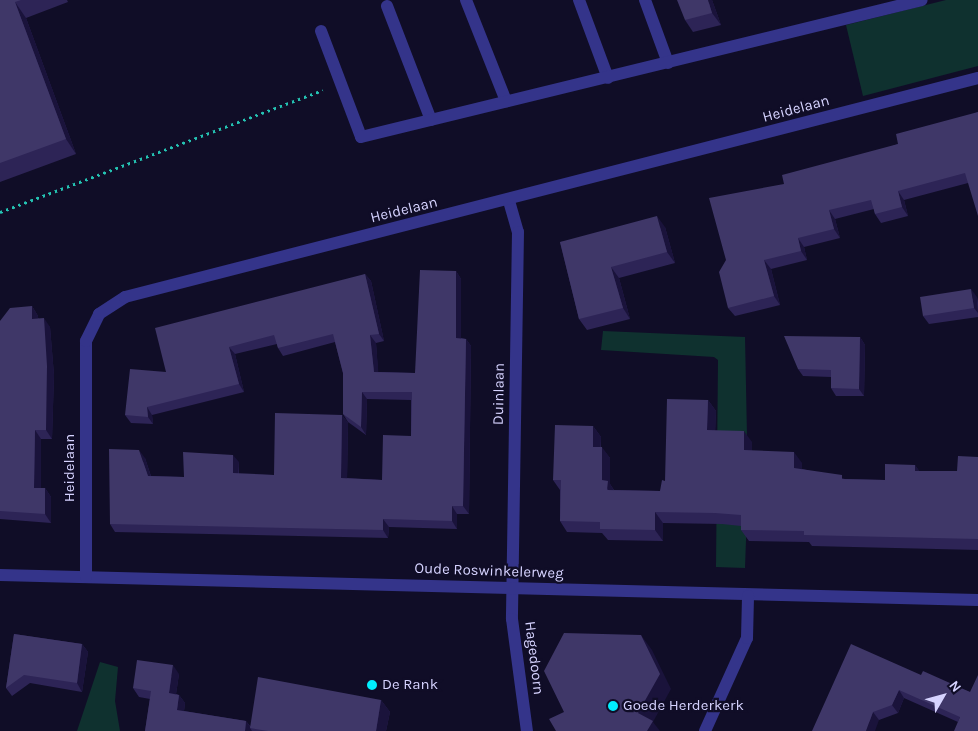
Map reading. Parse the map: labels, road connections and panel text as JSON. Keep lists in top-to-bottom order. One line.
{"streets":{"street":["Heidelaan","Duinlaan","Oude Roswinkelerweg","Hagedoorn"]},"crossings":[["Heidelaan","Duinlaan"],["Heidelaan","Oude Roswinkelerweg"],["Duinlaan","Oude Roswinkelerweg"],["Duinlaan","Hagedoorn"],["Oude Roswinkelerweg","Hagedoorn"]],"places":["De Rank","Goede Herderkerk"],"north":"top right"}
